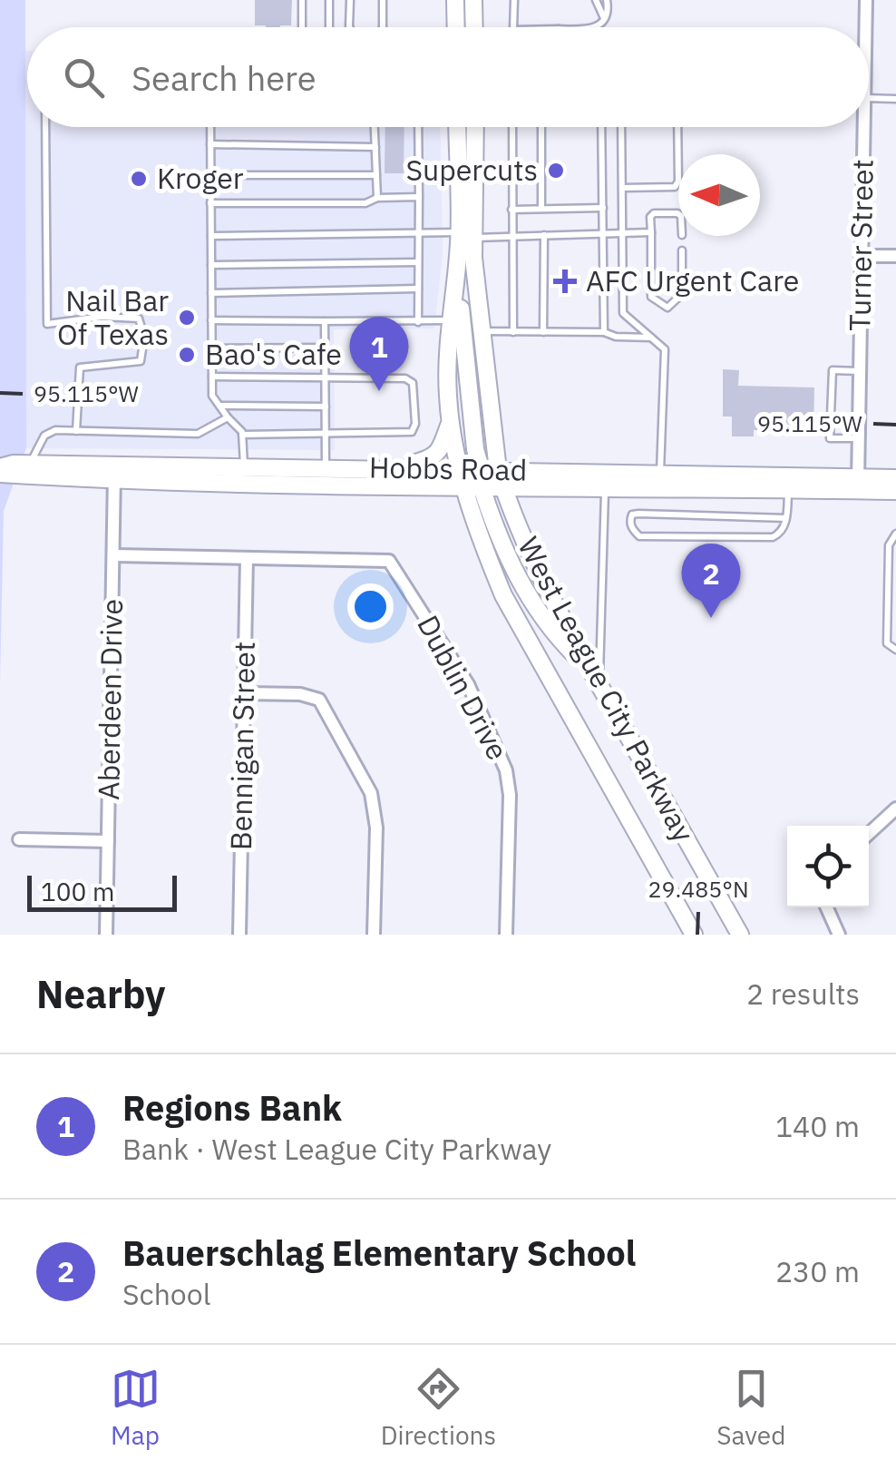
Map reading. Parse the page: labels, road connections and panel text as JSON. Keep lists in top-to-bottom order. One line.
{"streets":{"main road":["Hobbs Road","West League City Parkway"],"street":["Turner Street","Dublin Drive","Aberdeen Drive","Bennigan Street"]},"crossings":[["Turner Street","Hobbs Road"],["Hobbs Road","West League City Parkway"],["Hobbs Road","Aberdeen Drive"],["Dublin Drive","Aberdeen Drive"],["Dublin Drive","Bennigan Street"]],"places":{"other":["Supercuts","Kroger","Nail Bar Of Texas","Bao's Cafe"],"health":["AFC Urgent Care"]},"scale_bar":"100 m","north":"left","page":{"search":"Search here","pins":["1","2"],"scale":"100 m","heading":["Nearby","2 results"],"list":[{"mark":"1","name":"Regions Bank","note":"Bank · West League City Parkway","value":"140 m"},{"mark":"2","name":"Bauerschlag Elementary School","note":"School","value":"230 m"}],"nav":["Map","Directions","Saved"]},"coordinates":["95.115°W","29.485°N"]}
